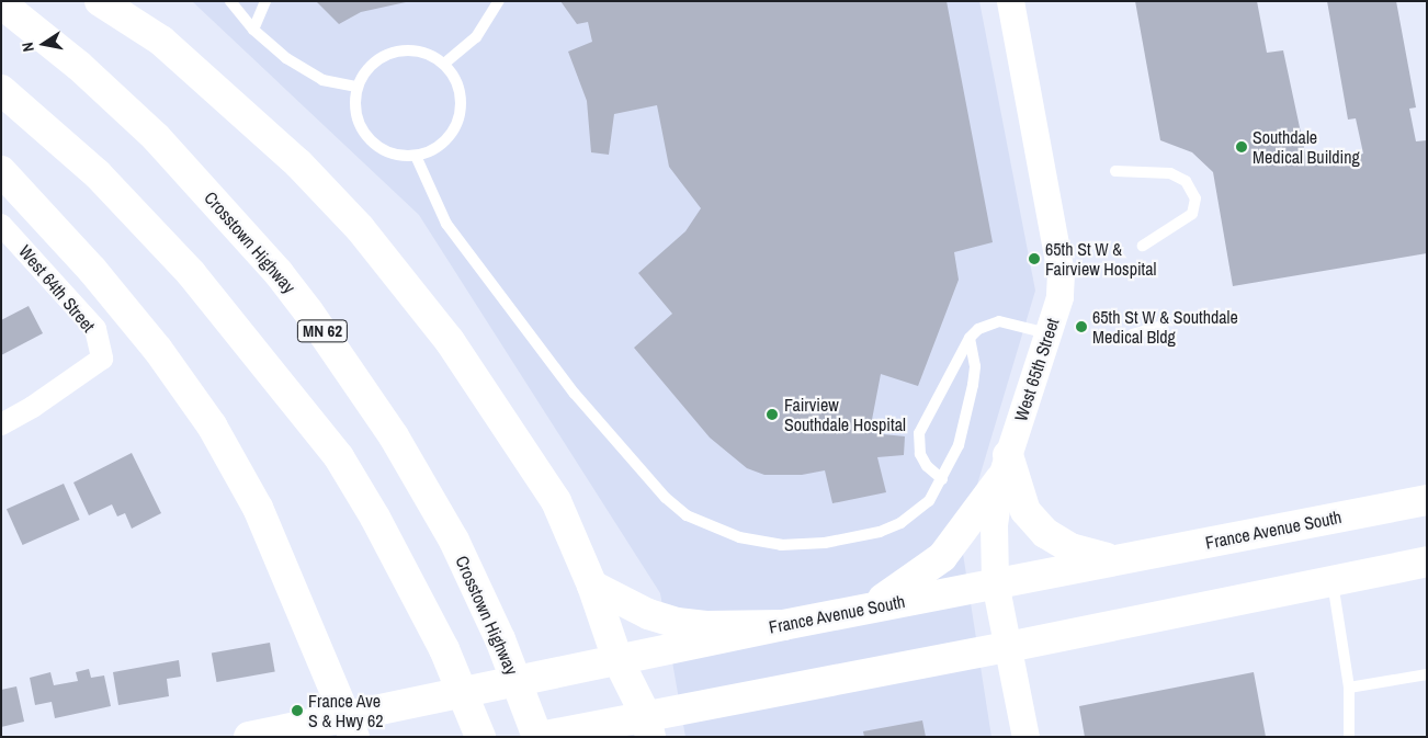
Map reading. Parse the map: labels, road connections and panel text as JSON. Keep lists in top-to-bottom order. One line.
{"streets":{"main road":["Crosstown Highway","MN 62","France Avenue South"],"street":["West 64th Street","West 65th Street"]},"crossings":[["West 65th Street","France Avenue South"]],"places":["Southdale Medical Building","65th St W & Fairview Hospital","65th St W & Southdale Medical Bldg","Fairview Southdale Hospital","France Ave S & Hwy 62"],"north":"left"}
